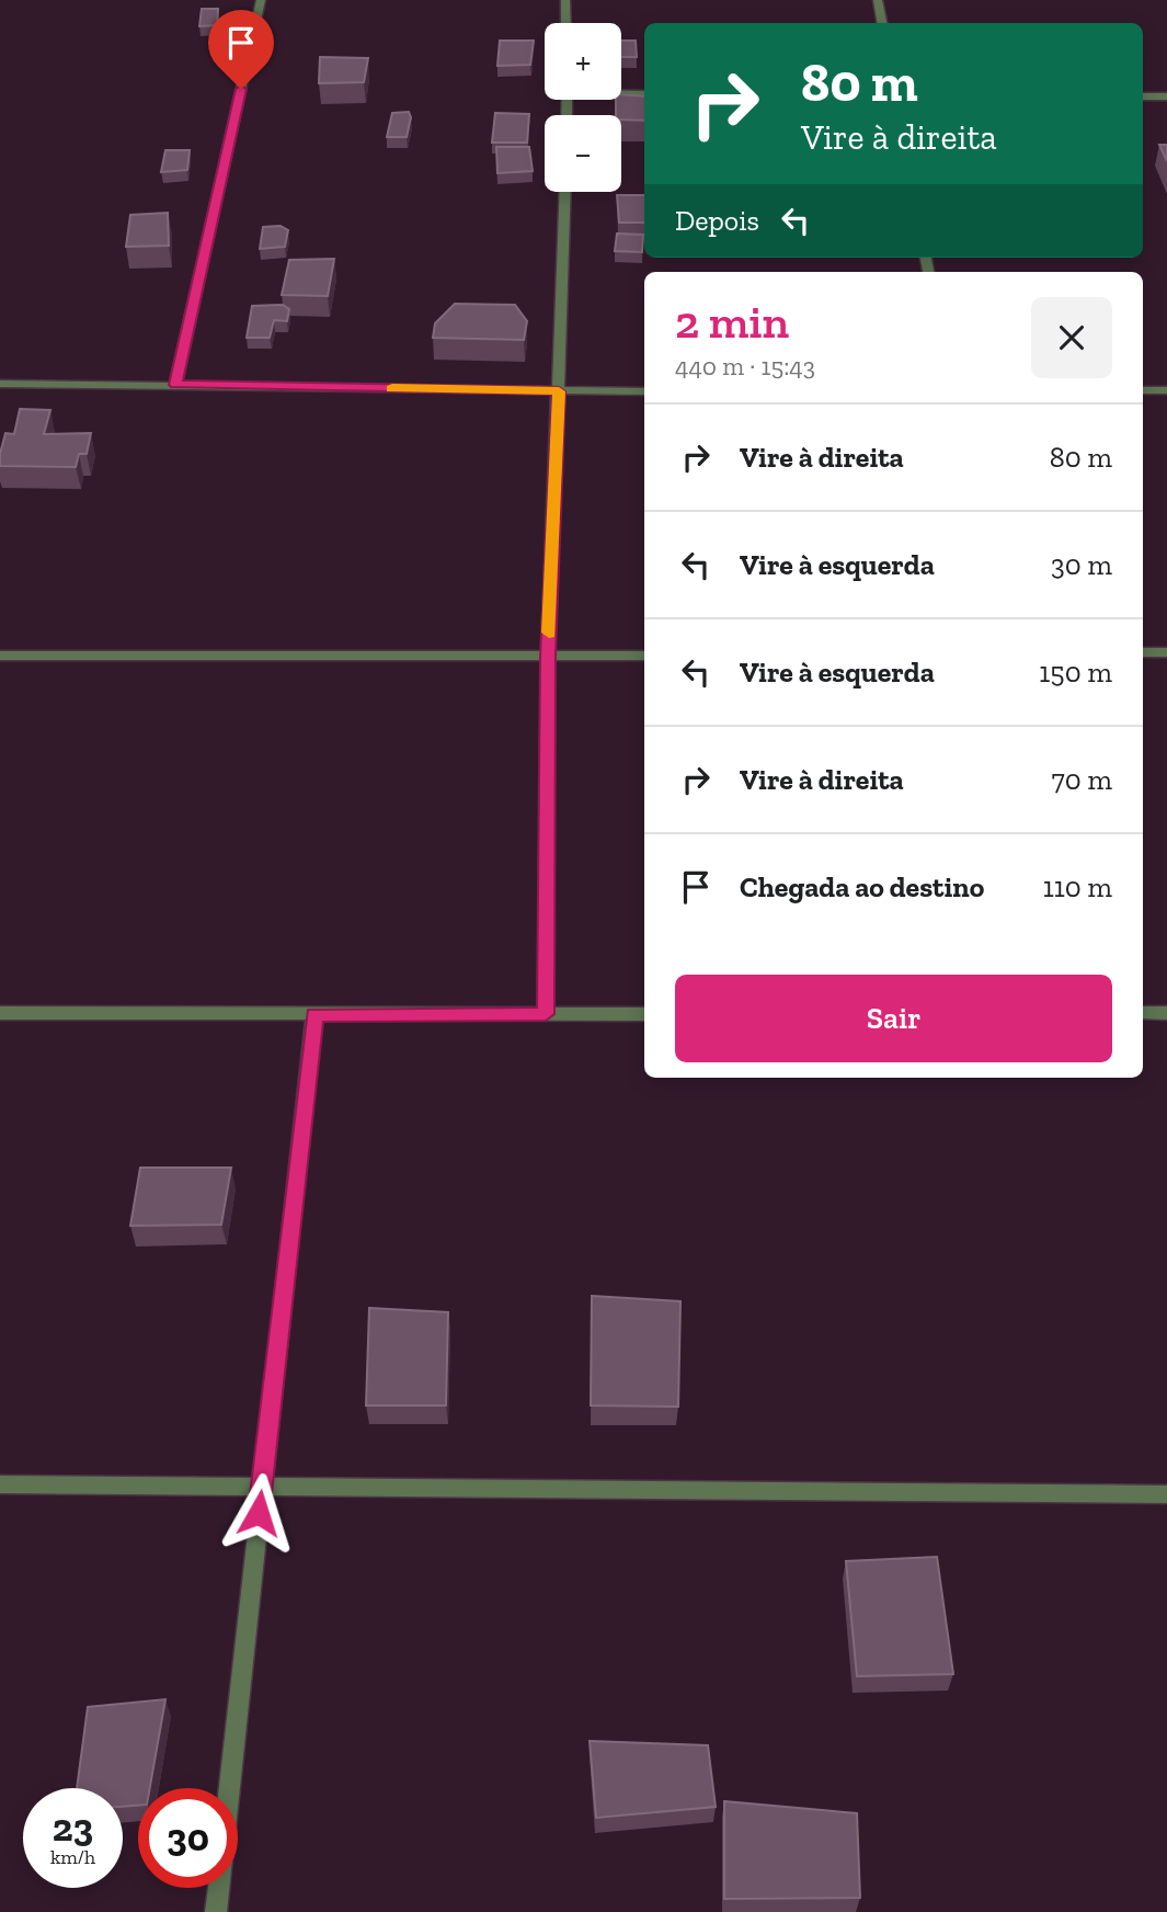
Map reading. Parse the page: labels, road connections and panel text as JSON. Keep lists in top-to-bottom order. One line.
{"page":{"map_buttons":["+","−"],"turn":["80 m","Vire à direita"],"then":"Depois","heading":["2 min","440 m · 15:43"],"list":[{"name":"Vire à direita","value":"80 m"},{"name":"Vire à esquerda","value":"30 m"},{"name":"Vire à esquerda","value":"150 m"},{"name":"Vire à direita","value":"70 m"},{"name":"Chegada ao destino","value":"110 m"}],"buttons":"Sair","speed":"23 km/h","limit":"30"}}
